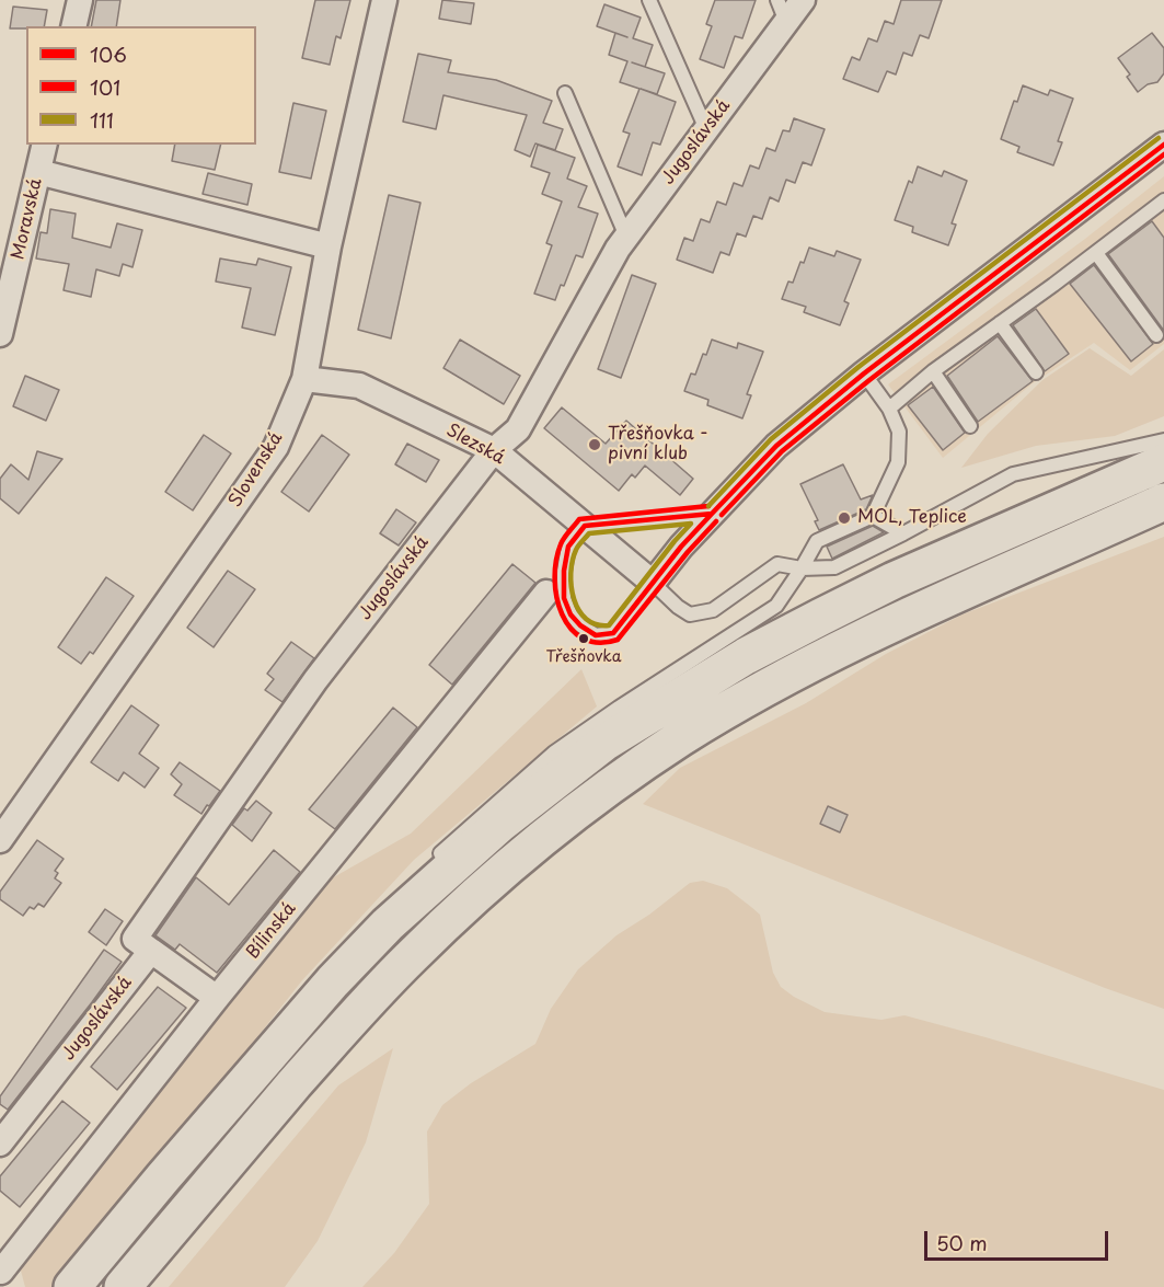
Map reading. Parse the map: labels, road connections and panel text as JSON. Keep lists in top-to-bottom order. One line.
{"streets":{"street":["Jugoslávská","Moravská","Slezská","Slovenská","Bílinská"]},"crossings":[["Jugoslávská","Slezská"],["Slezská","Slovenská"]],"places":["Třešňovka - pivní klub","MOL, Teplice","Třešňovka"],"lines":["transit line 111","transit line 106","transit line 101"],"legend":["106","101","111"],"scale_bar":"50 m"}
